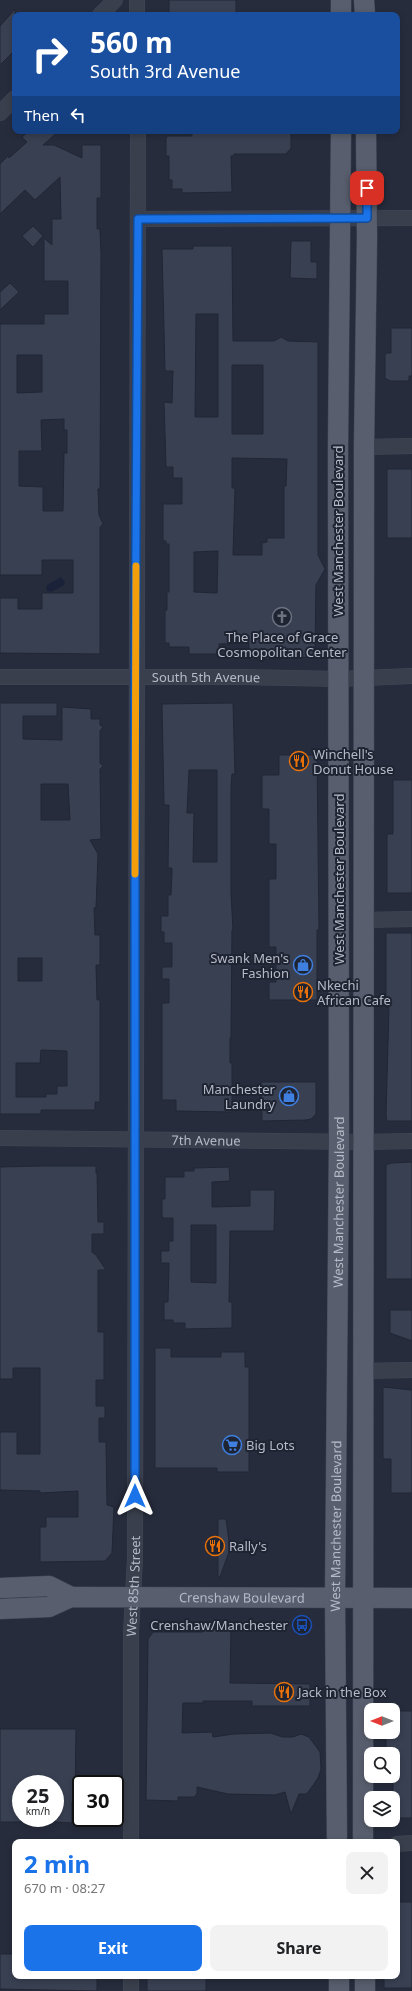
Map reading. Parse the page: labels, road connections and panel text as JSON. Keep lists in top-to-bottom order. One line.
{"streets":{"main road":["West Manchester Boulevard","Crenshaw Boulevard"],"street":["South 5th Avenue","7th Avenue","West 85th Street"]},"crossings":[["West Manchester Boulevard","South 5th Avenue"],["West Manchester Boulevard","7th Avenue"],["West Manchester Boulevard","Crenshaw Boulevard"],["South 5th Avenue","West 85th Street"],["7th Avenue","West 85th Street"],["West 85th Street","Crenshaw Boulevard"]],"places":{"church":["The Place of Grace Cosmopolitan Center"],"restaurant":["Winchell's Donut House","Nkechi African Cafe","Rally's","Jack in the Box"],"shop":["Swank Men's Fashion","Manchester Laundry"],"supermarket":["Big Lots"],"bus stop":["Crenshaw/Manchester"]},"north":"left","page":{"turn":["560 m","South 3rd Avenue"],"then":"Then","speed":"25 km/h","limit":"30","heading":["2 min","670 m · 08:27"],"buttons":["Exit","Share"]}}
